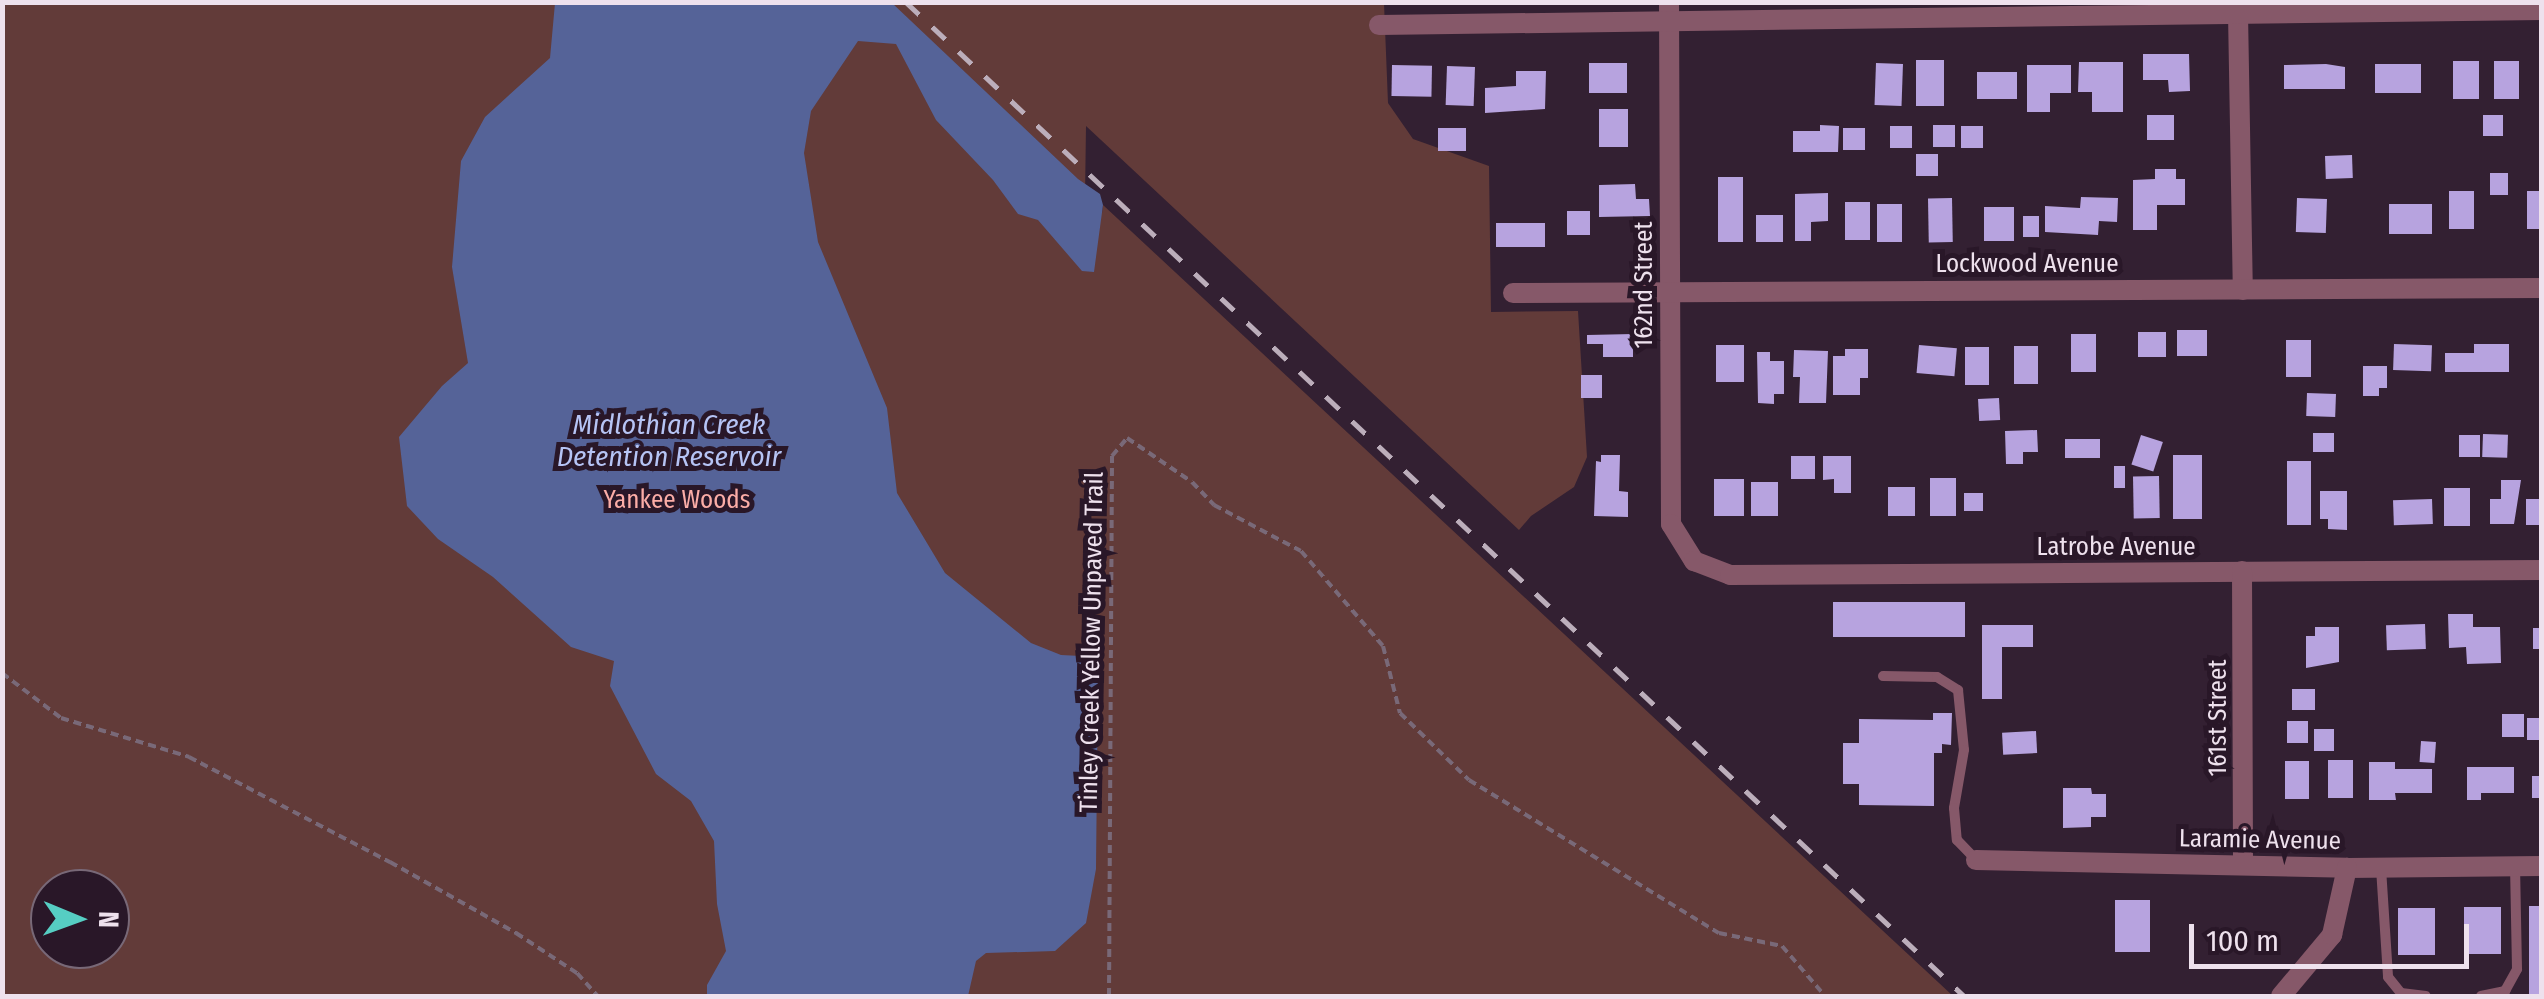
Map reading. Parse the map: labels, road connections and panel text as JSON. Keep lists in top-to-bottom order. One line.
{"streets":{"street":["Lockwood Avenue","162nd Street","Latrobe Avenue","161st Street","Laramie Avenue"],"path":["Tinley Creek Yellow Unpaved Trail"]},"crossings":[["Lockwood Avenue","162nd Street"],["162nd Street","Latrobe Avenue"],["Latrobe Avenue","161st Street"],["161st Street","Laramie Avenue"]],"water":["Midlothian Creek Detention Reservoir"],"parks":["Yankee Woods"],"scale_bar":"100 m","north":"right"}
